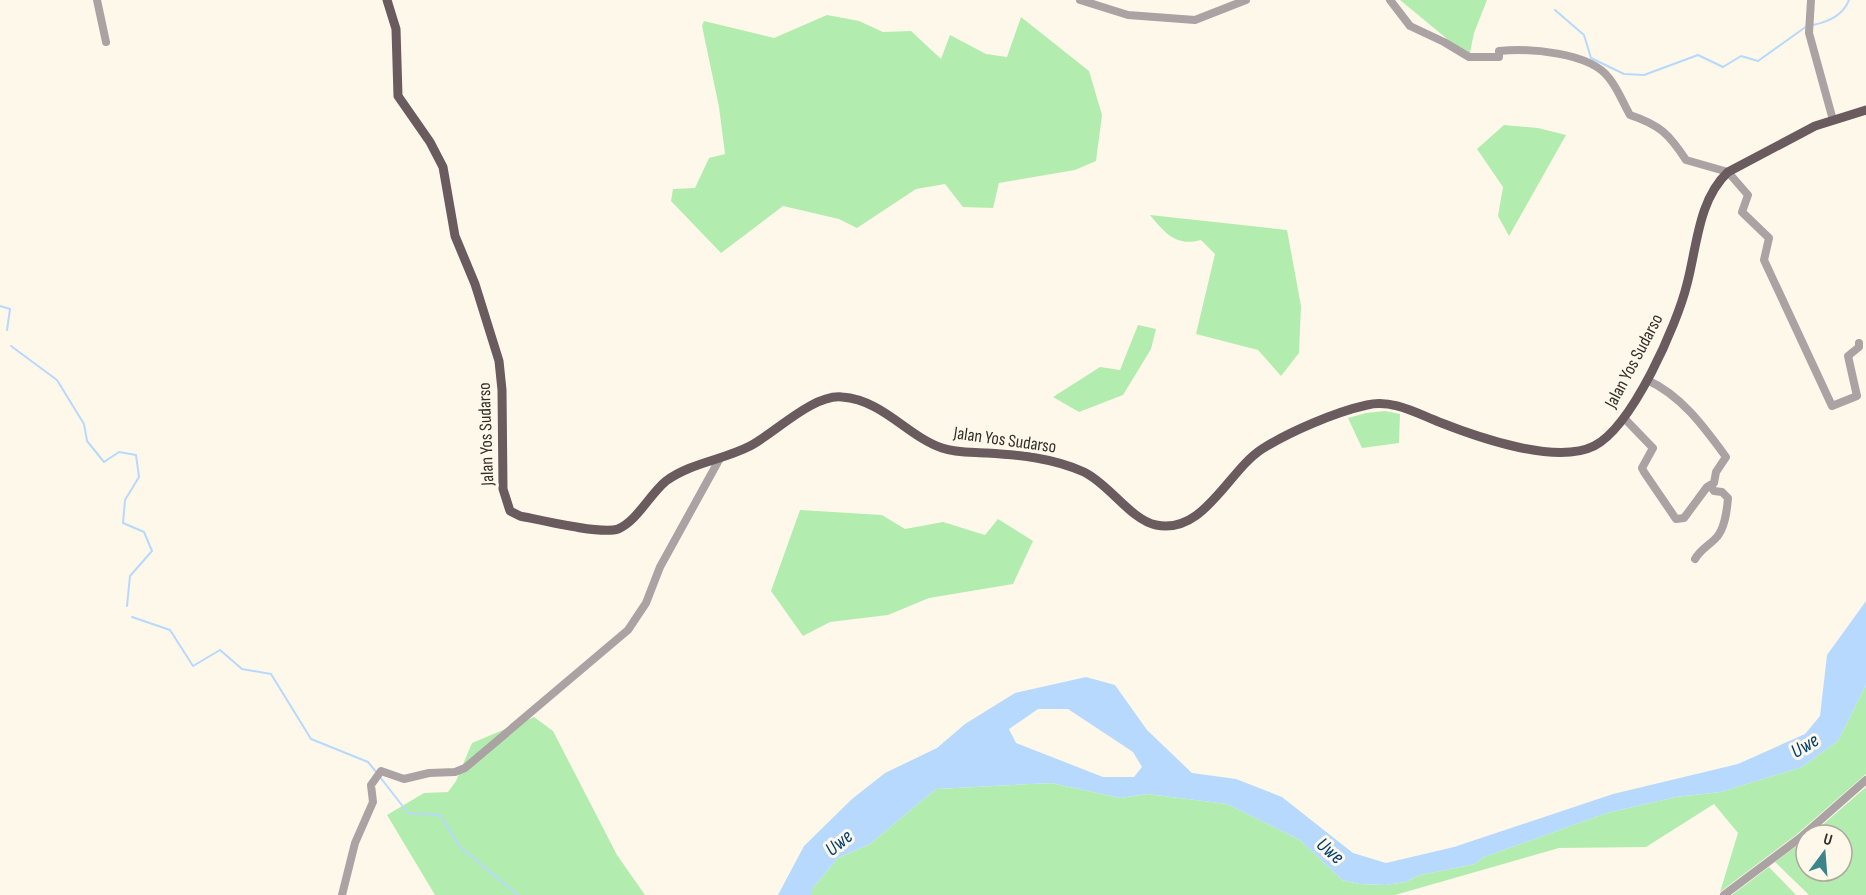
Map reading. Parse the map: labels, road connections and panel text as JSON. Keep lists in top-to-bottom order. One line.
{"streets":{"main road":["Jalan Yos Sudarso"]},"water":["Uwe"],"north":"top"}
